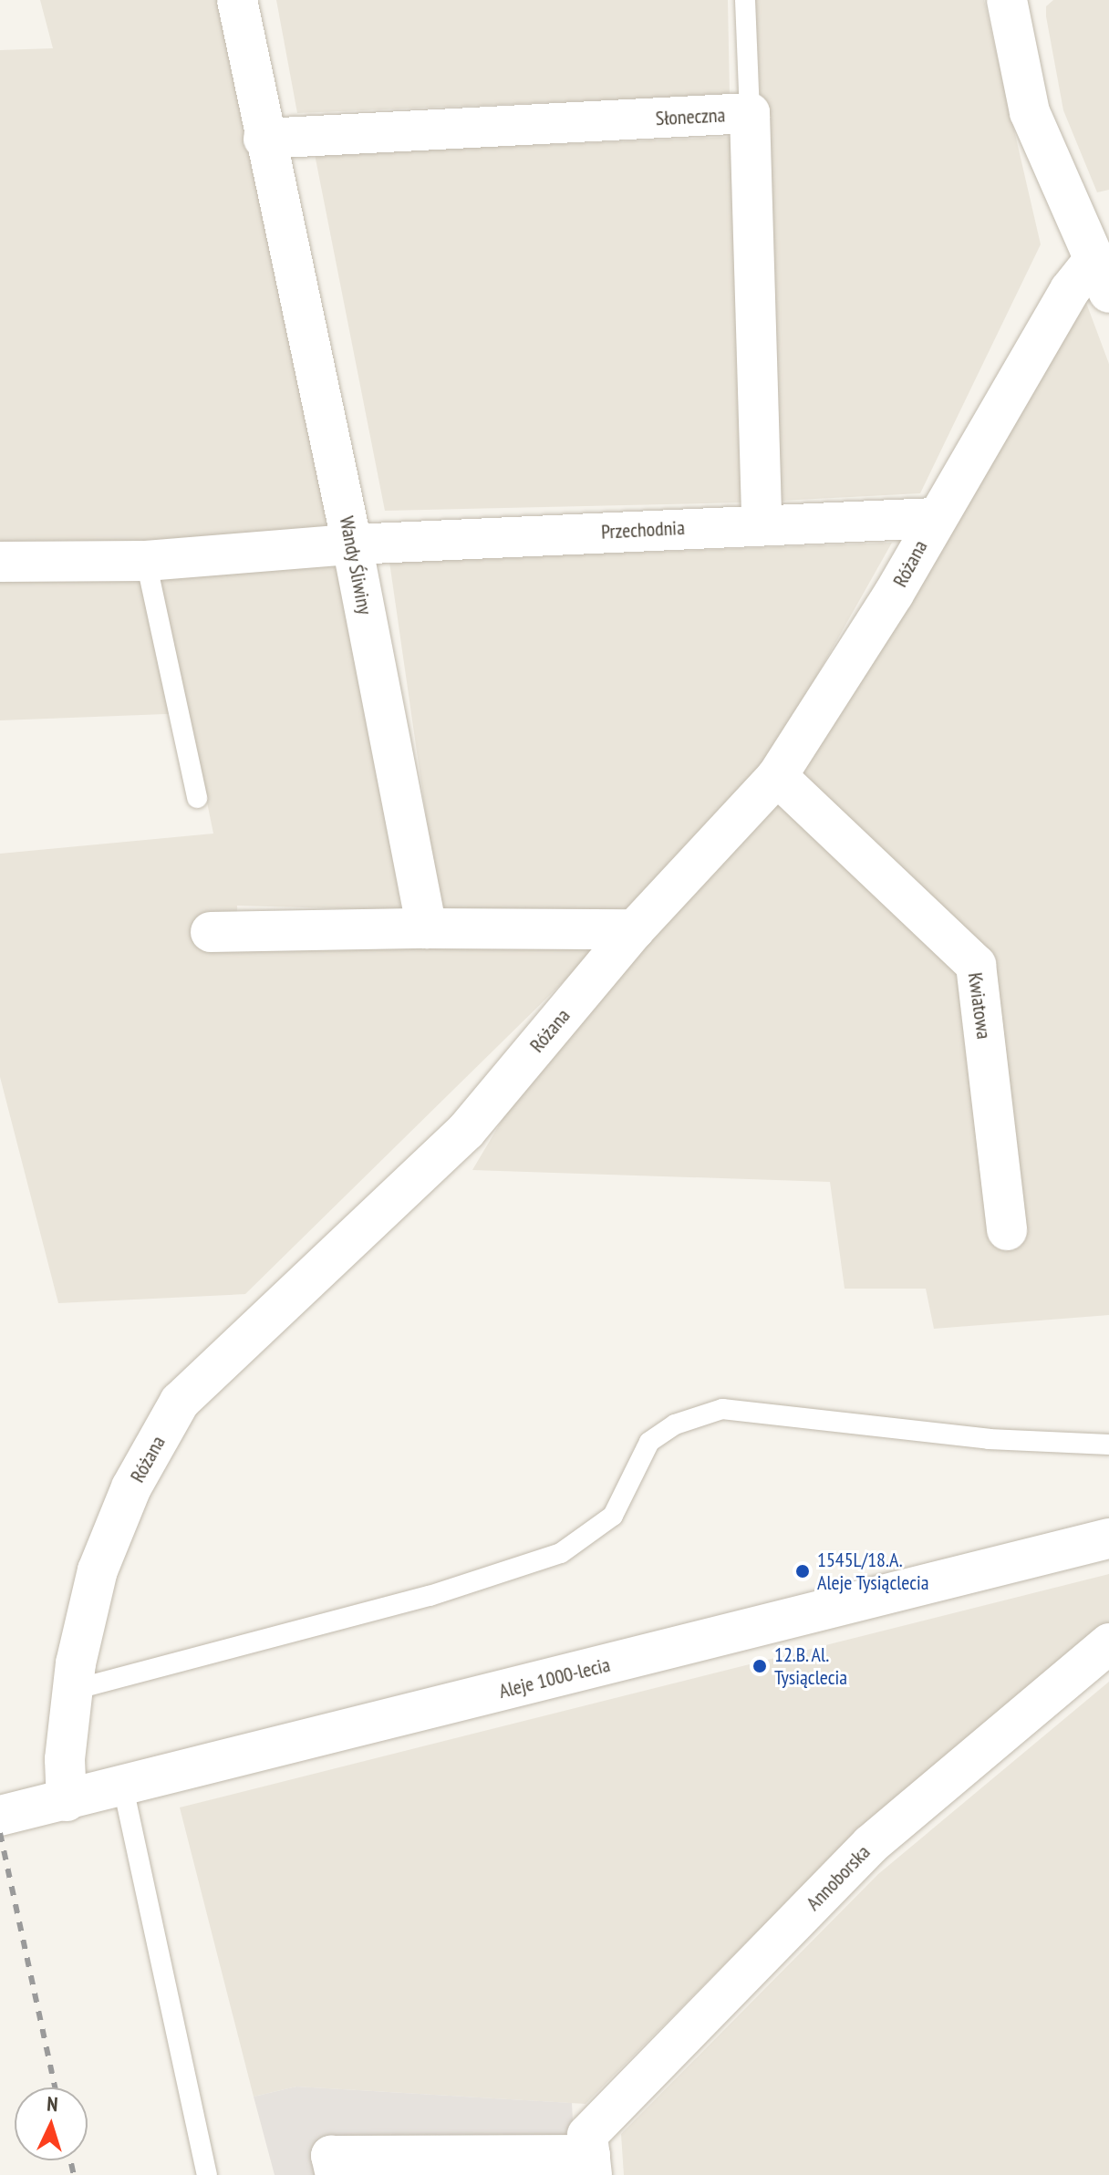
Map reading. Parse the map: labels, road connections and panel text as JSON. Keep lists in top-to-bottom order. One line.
{"streets":{"street":["Słoneczna","Przechodnia","Różana","Wandy Śliwiny","Kwiatowa","Aleje 1000-lecia","Annoborska"]},"crossings":[["Słoneczna","Przechodnia"],["Słoneczna","Wandy Śliwiny"],["Przechodnia","Różana"],["Przechodnia","Wandy Śliwiny"],["Różana","Kwiatowa"],["Różana","Aleje 1000-lecia"]],"places":["1545L/18.A. Aleje Tysiąclecia","12.B. Al. Tysiąclecia"],"north":"top"}
